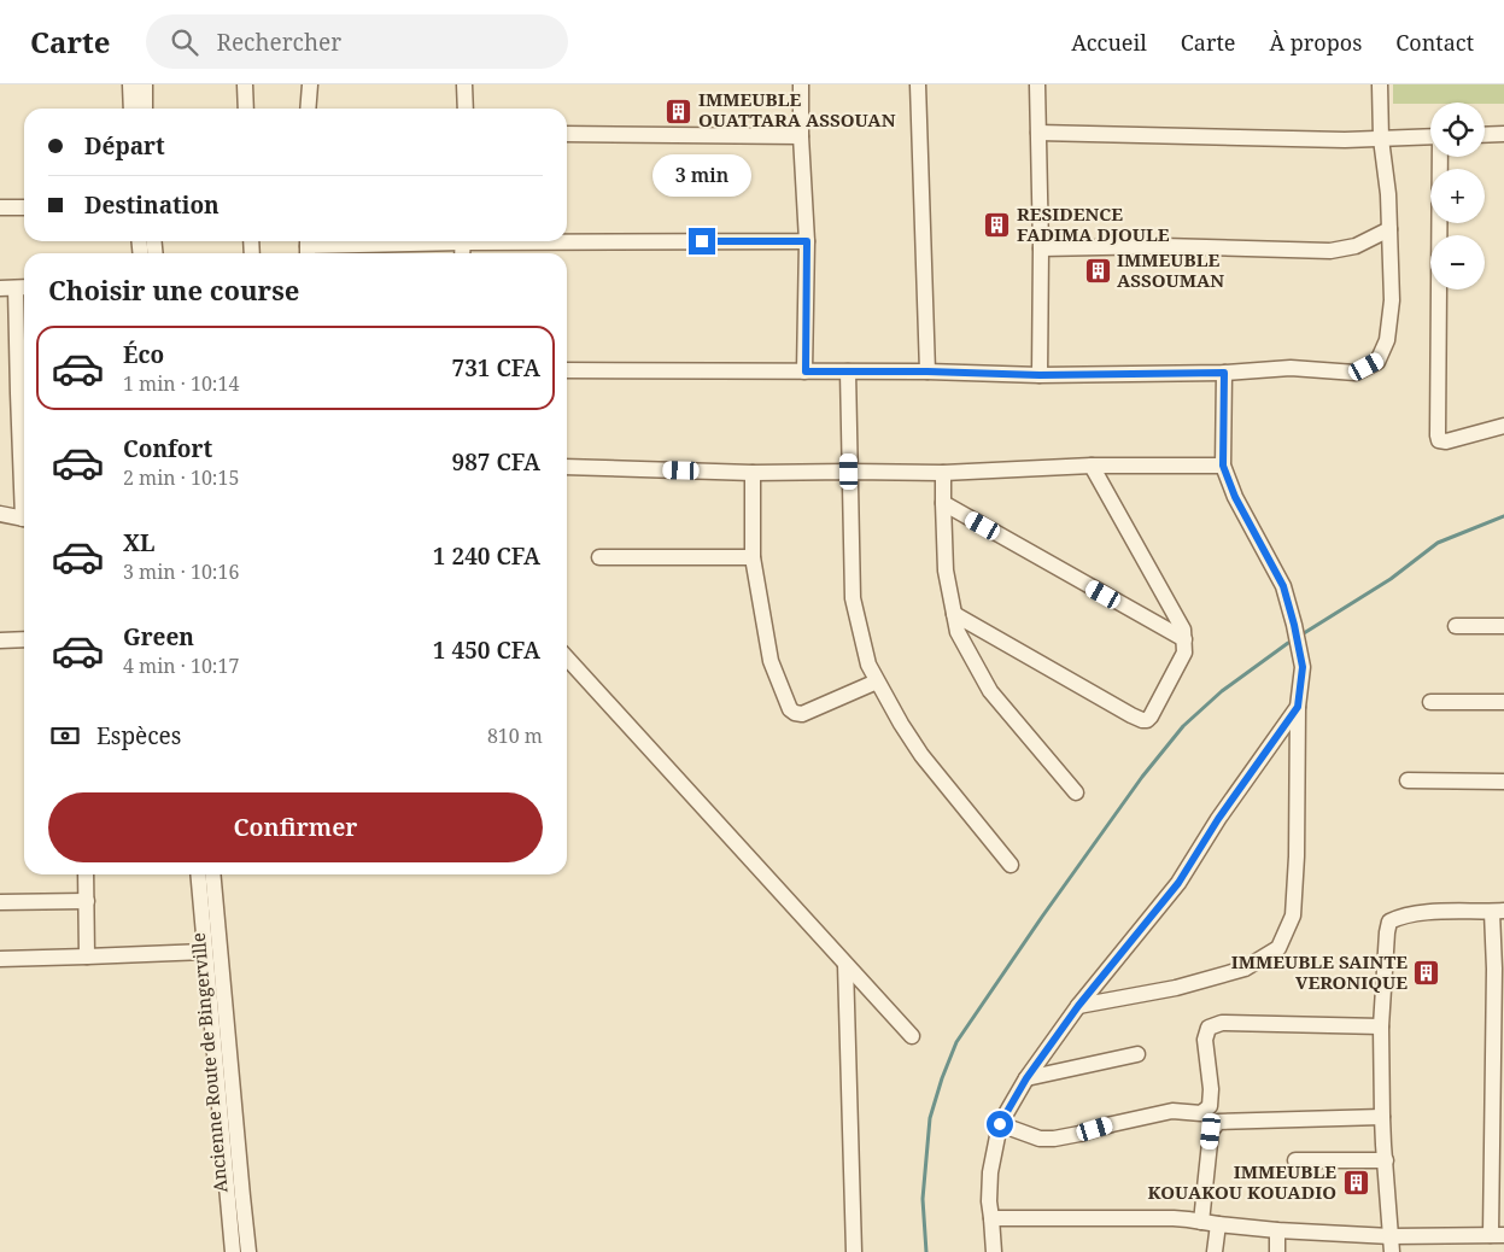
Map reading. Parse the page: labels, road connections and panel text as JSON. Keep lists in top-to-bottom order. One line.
{"streets":{"street":["Ancienne Route de Bingerville"]},"places":{"building":["IMMEUBLE OUATTARA ASSOUAN","RESIDENCE FADIMA DJOULE","IMMEUBLE ASSOUMAN","IMMEUBLE SAINTE VERONIQUE","IMMEUBLE KOUAKOU KOUADIO"]},"page":{"header":"Carte","search":"Rechercher","nav":["Accueil","Carte","À propos","Contact"],"map_buttons":["+","−"],"banner":["Départ","Destination"],"bubble":"3 min","heading":"Choisir une course","list":[{"name":"Éco","note":"1 min · 10:14","value":"731 CFA"},{"name":"Confort","note":"2 min · 10:15","value":"987 CFA"},{"name":"XL","note":"3 min · 10:16","value":"1 240 CFA"},{"name":"Green","note":"4 min · 10:17","value":"1 450 CFA"}],"pay":["Espèces","810 m"],"buttons":"Confirmer"}}
